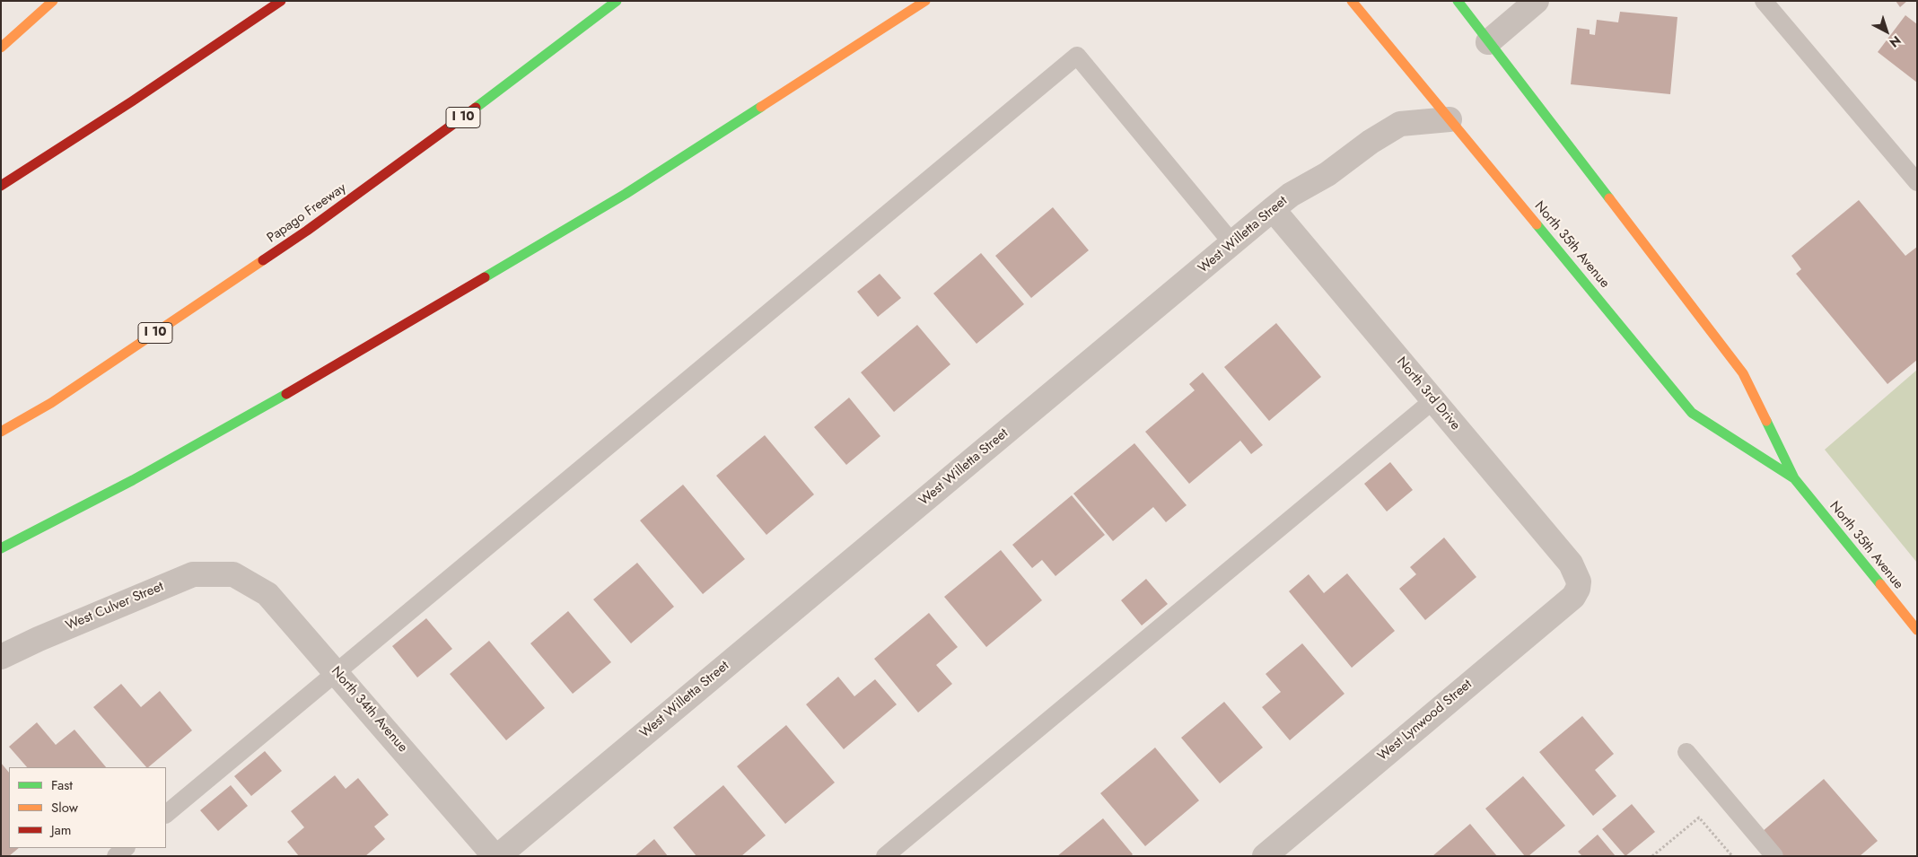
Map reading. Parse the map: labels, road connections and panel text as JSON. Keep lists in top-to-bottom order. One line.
{"streets":{"main road":["I 10","Papago Freeway","North 35th Avenue"],"street":["West Willetta Street","North 3rd Drive","West Culver Street","North 34th Avenue","West Lynwood Street"]},"crossings":[["West Willetta Street","North 35th Avenue"],["West Willetta Street","North 3rd Drive"],["North 3rd Drive","West Lynwood Street"],["West Culver Street","North 34th Avenue"]],"legend":["Fast","Slow","Jam"],"north":"bottom right"}
